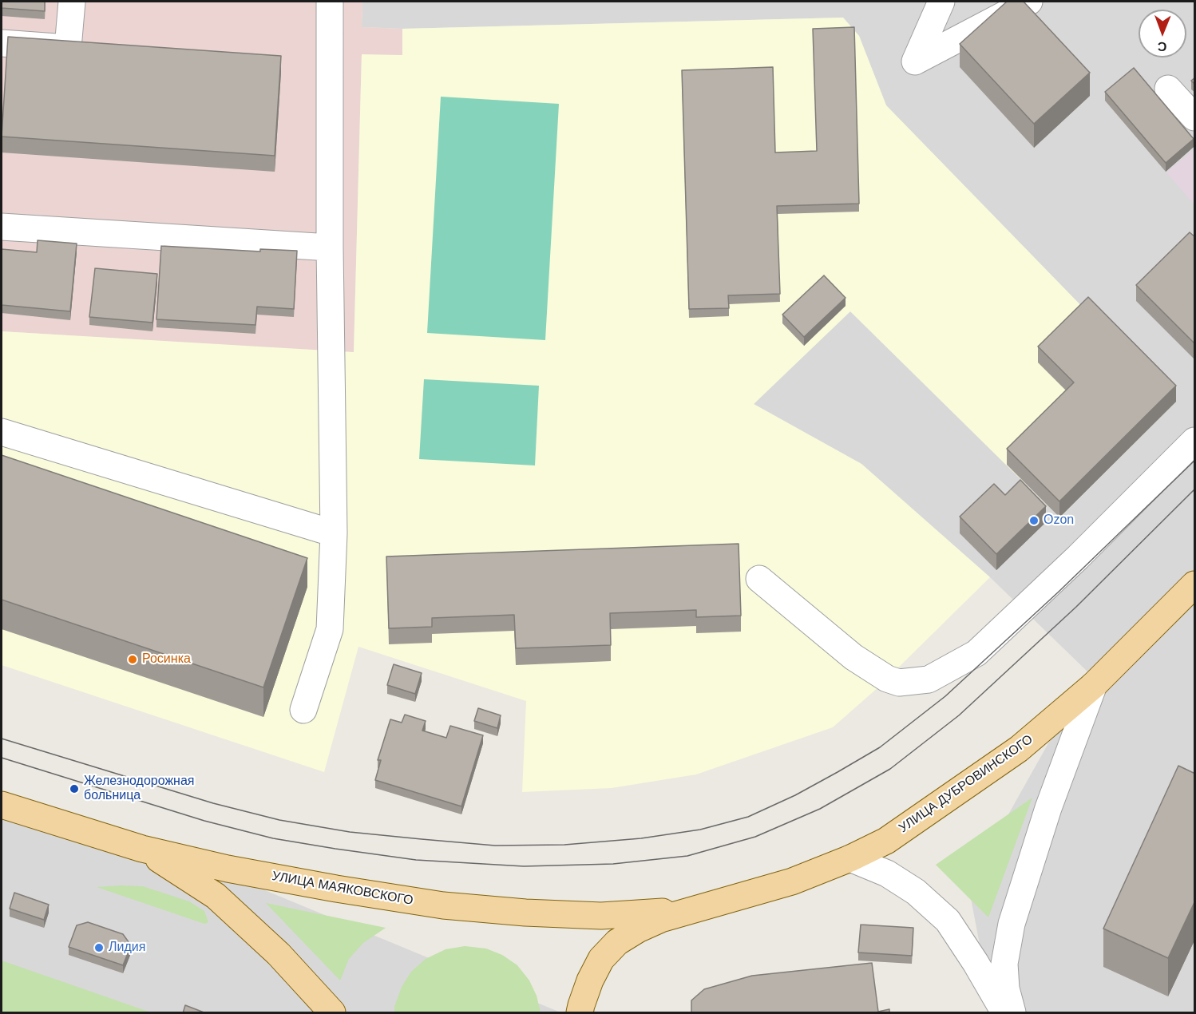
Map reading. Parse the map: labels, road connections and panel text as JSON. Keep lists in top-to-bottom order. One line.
{"streets":{"main road":["УЛИЦА ДУБРОВИНСКОГО","УЛИЦА МАЯКОВСКОГО"]},"crossings":[["УЛИЦА ДУБРОВИНСКОГО","УЛИЦА МАЯКОВСКОГО"]],"places":["Ozon","Росинка","Железнодорожная больница","Лидия"],"north":"bottom"}
